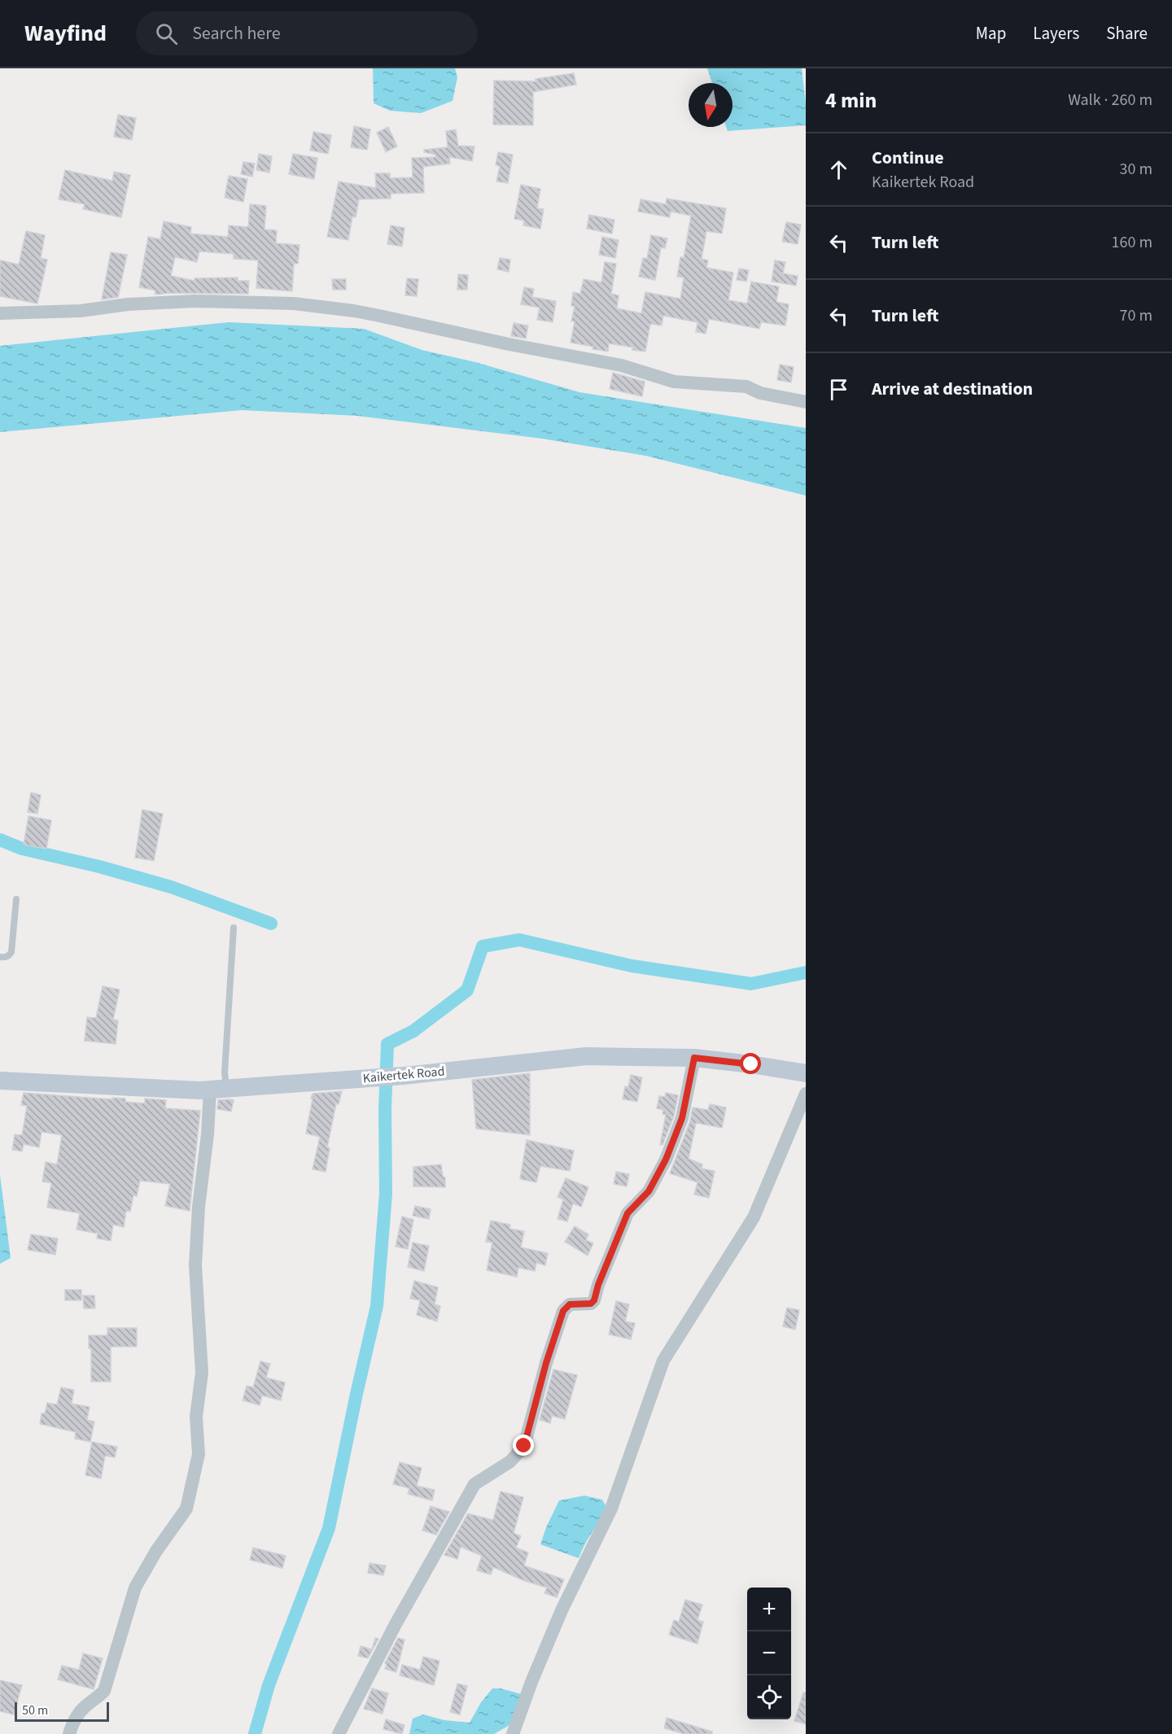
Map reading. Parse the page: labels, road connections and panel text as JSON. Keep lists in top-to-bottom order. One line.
{"streets":{"main road":["Kaikertek Road"]},"scale_bar":"50 m","north":"bottom","page":{"header":"Wayfind","search":"Search here","nav":["Map","Layers","Share"],"heading":["4 min","Walk · 260 m"],"list":[["Continue","Kaikertek Road","30 m"],["Turn left","160 m"],["Turn left","70 m"],"Arrive at destination"],"map_buttons":["+","−"],"scale":"50 m"}}
